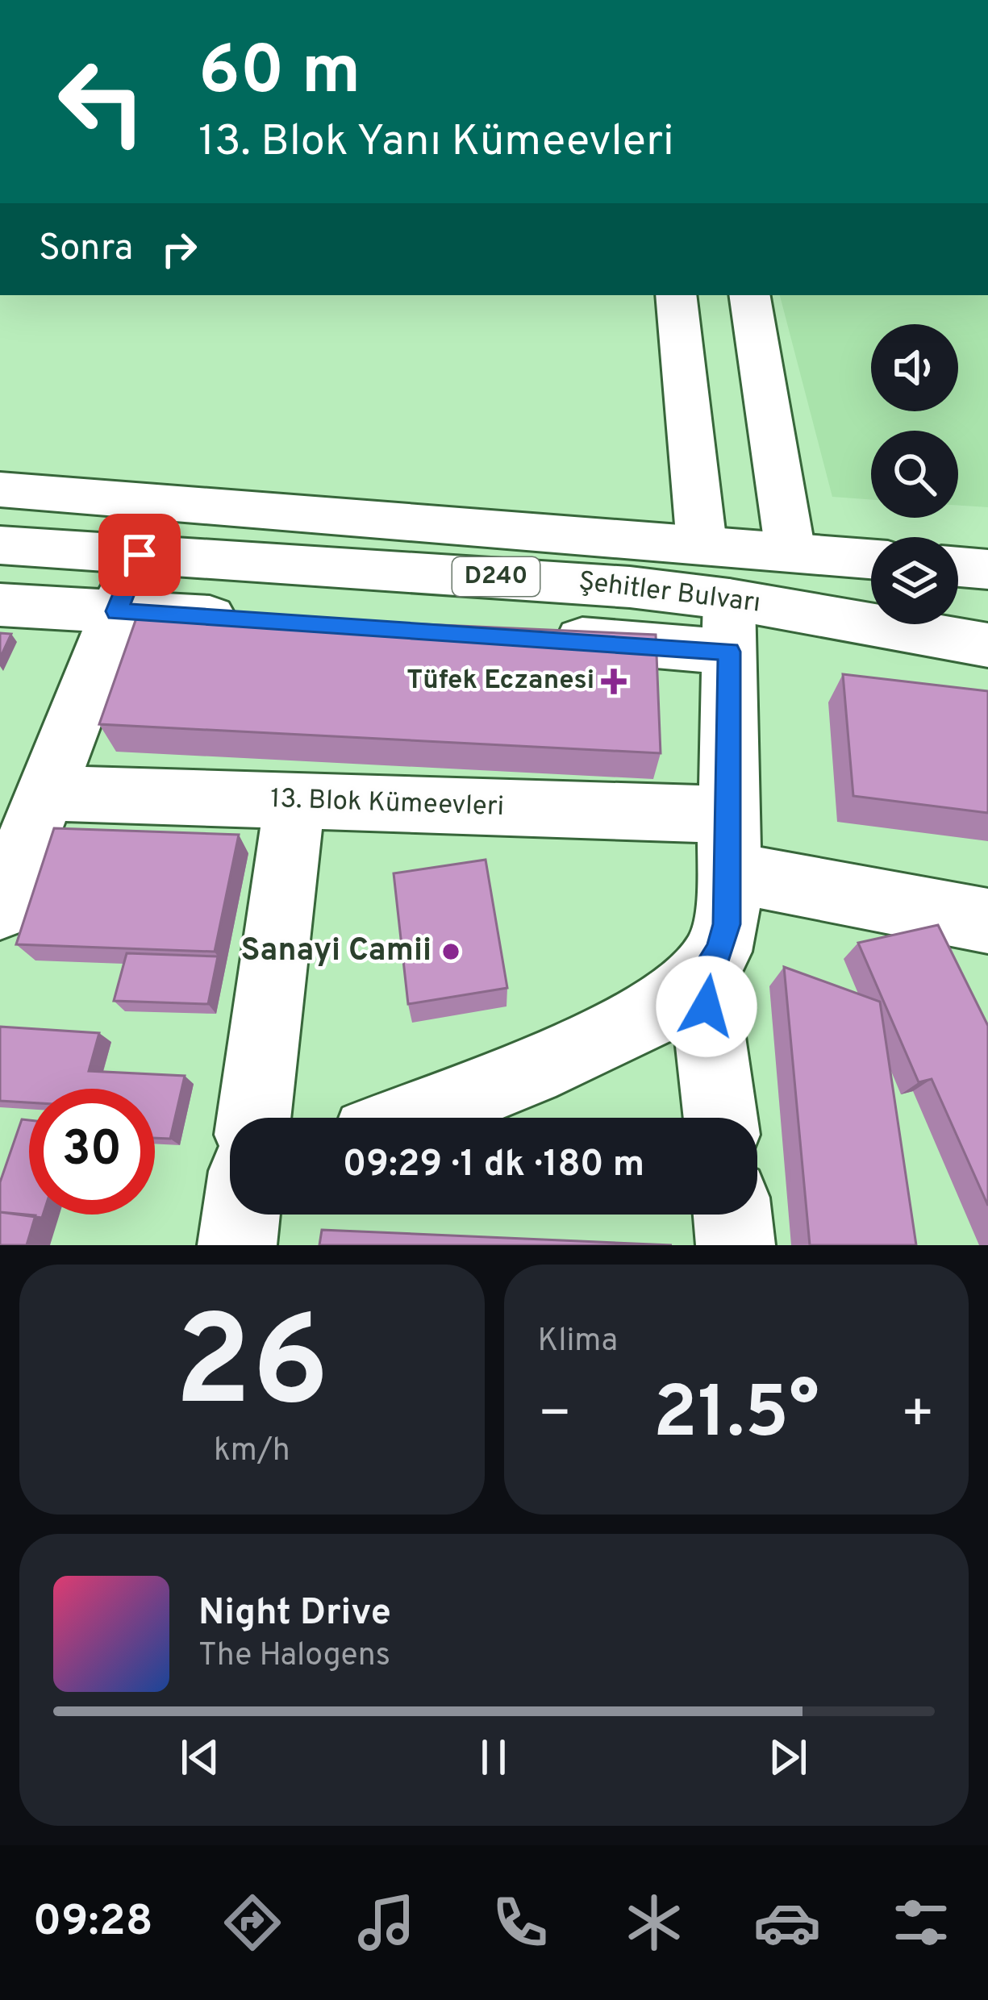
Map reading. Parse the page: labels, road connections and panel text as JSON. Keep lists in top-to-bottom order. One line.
{"streets":{"street":["D240","Şehitler Bulvarı","13. Blok Kümeevleri"]},"places":{"health":["Tüfek Eczanesi"],"other":["Sanayi Camii"]},"page":{"turn":["60 m","13. Blok Yanı Kümeevleri"],"then":"Sonra","limit":"30","trip":"09:29 · 1 dk · 180 m","tile":[["26","km/h"],"Klima"],"heat":["−","21.5°","+"],"song":["Night Drive","The Halogens"],"tabs":"09:28"}}
